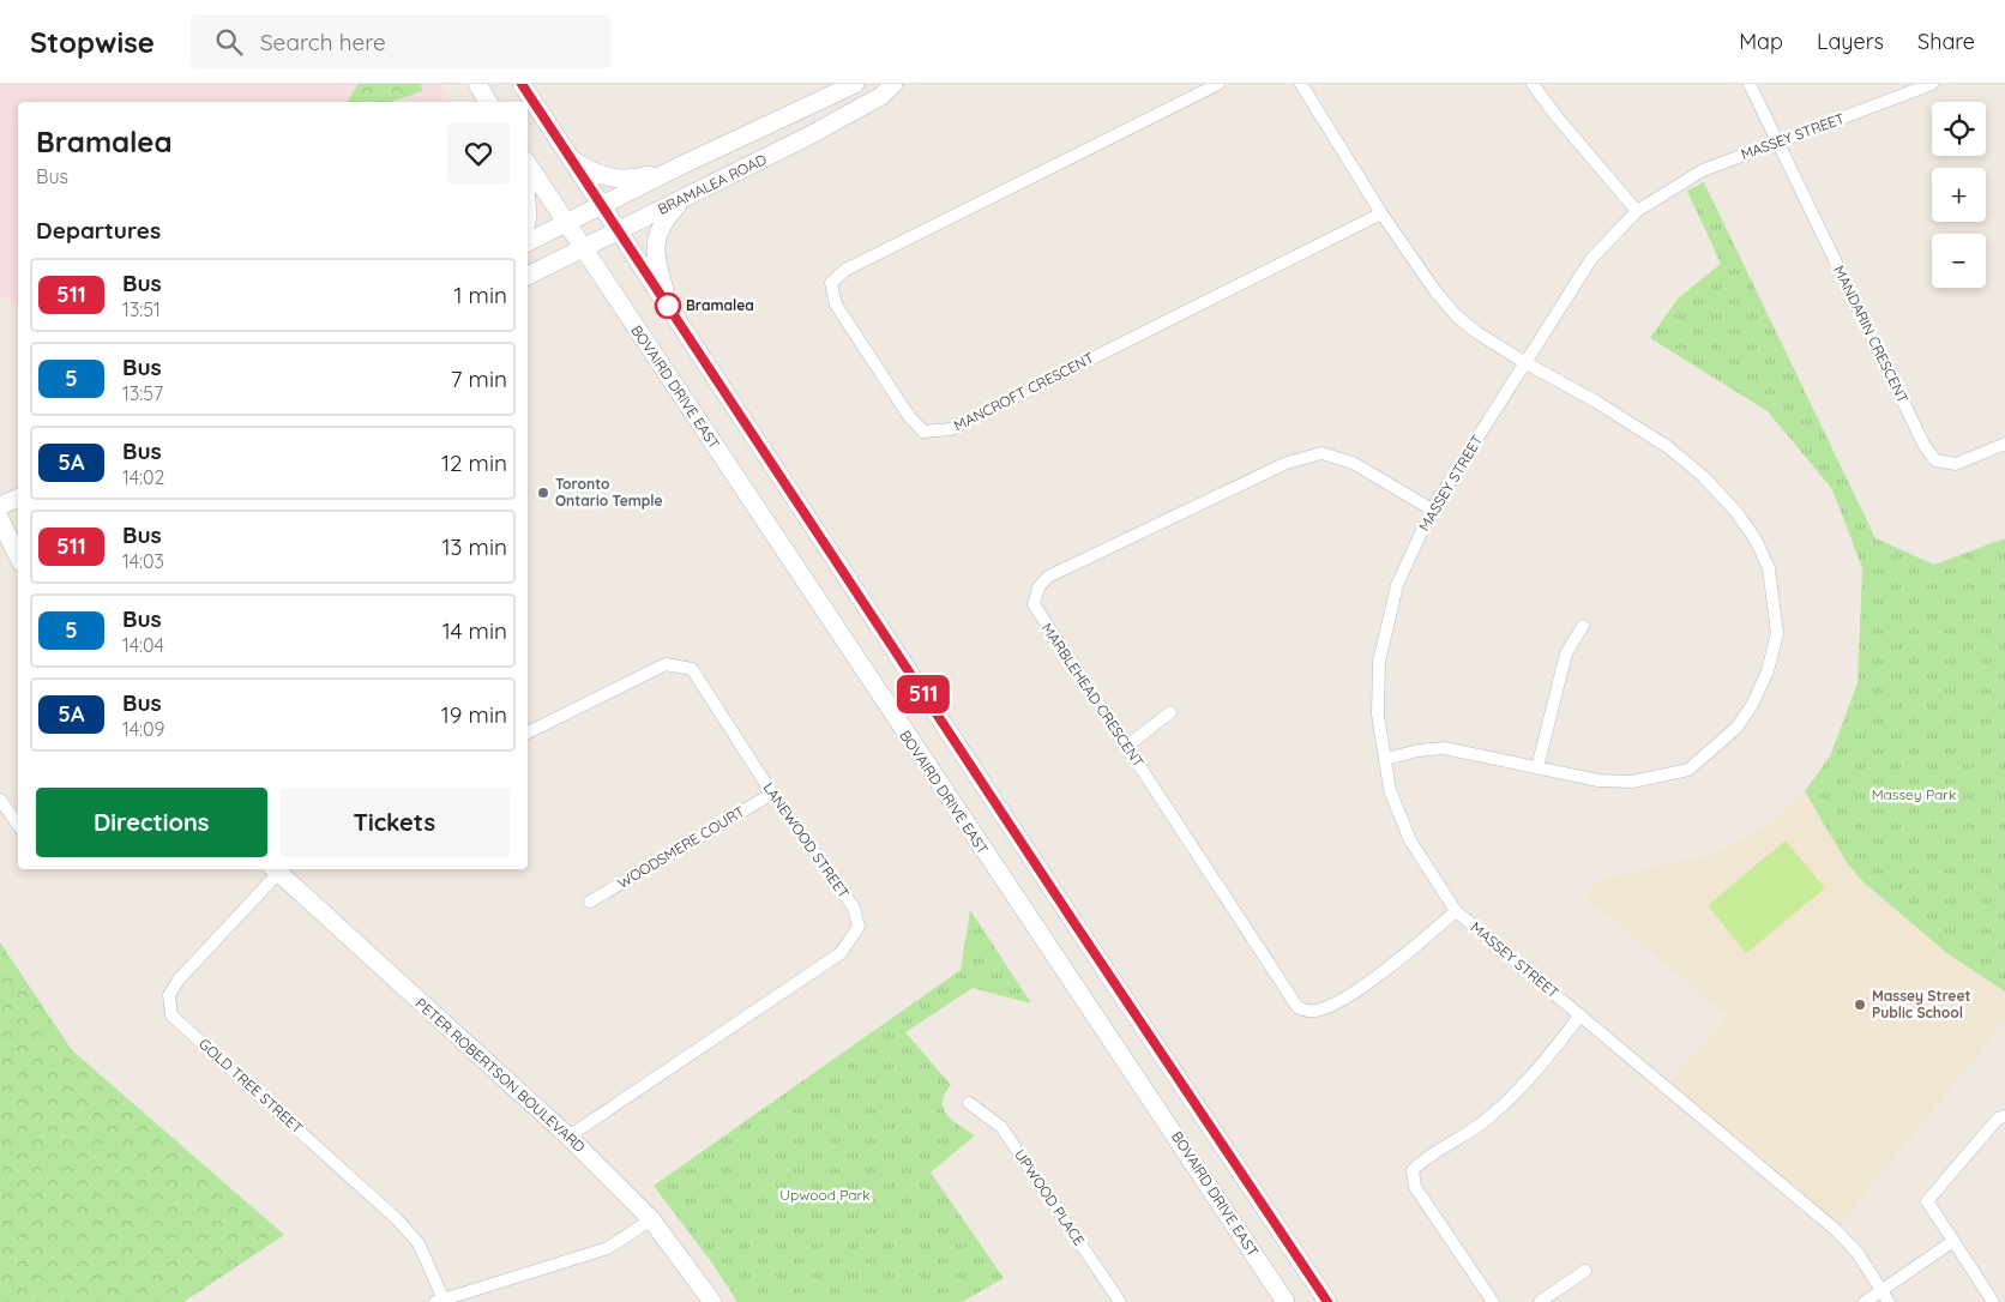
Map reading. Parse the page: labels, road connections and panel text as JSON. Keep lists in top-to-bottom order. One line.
{"streets":{"main road":["BRAMALEA ROAD","BOVAIRD DRIVE EAST","PETER ROBERTSON BOULEVARD"],"street":["MASSEY STREET","MANDARIN CRESCENT","MANCROFT CRESCENT","MARBLEHEAD CRESCENT","LANEWOOD STREET","WOODSMERE COURT","GOLD TREE STREET","UPWOOD PLACE"]},"crossings":[["MASSEY STREET","MANDARIN CRESCENT"],["MASSEY STREET","MARBLEHEAD CRESCENT"],["BRAMALEA ROAD","BOVAIRD DRIVE EAST"],["LANEWOOD STREET","WOODSMERE COURT"],["LANEWOOD STREET","PETER ROBERTSON BOULEVARD"]],"parks":["Massey Park","Upwood Park"],"places":["Bramalea","Toronto Ontario Temple","Massey Street Public School"],"lines":["bus line 511"],"page":{"header":"Stopwise","search":"Search here","nav":["Map","Layers","Share"],"on_map":"511","map_buttons":["+","−"],"heading":[["Bramalea","Bus"],"Departures"],"list":[{"mark":"511","name":"Bus","note":"13:51","value":"1 min"},{"mark":"5","name":"Bus","note":"13:57","value":"7 min"},{"mark":"5A","name":"Bus","note":"14:02","value":"12 min"},{"mark":"511","name":"Bus","note":"14:03","value":"13 min"},{"mark":"5","name":"Bus","note":"14:04","value":"14 min"},{"mark":"5A","name":"Bus","note":"14:09","value":"19 min"}],"buttons":["Directions","Tickets"]}}
